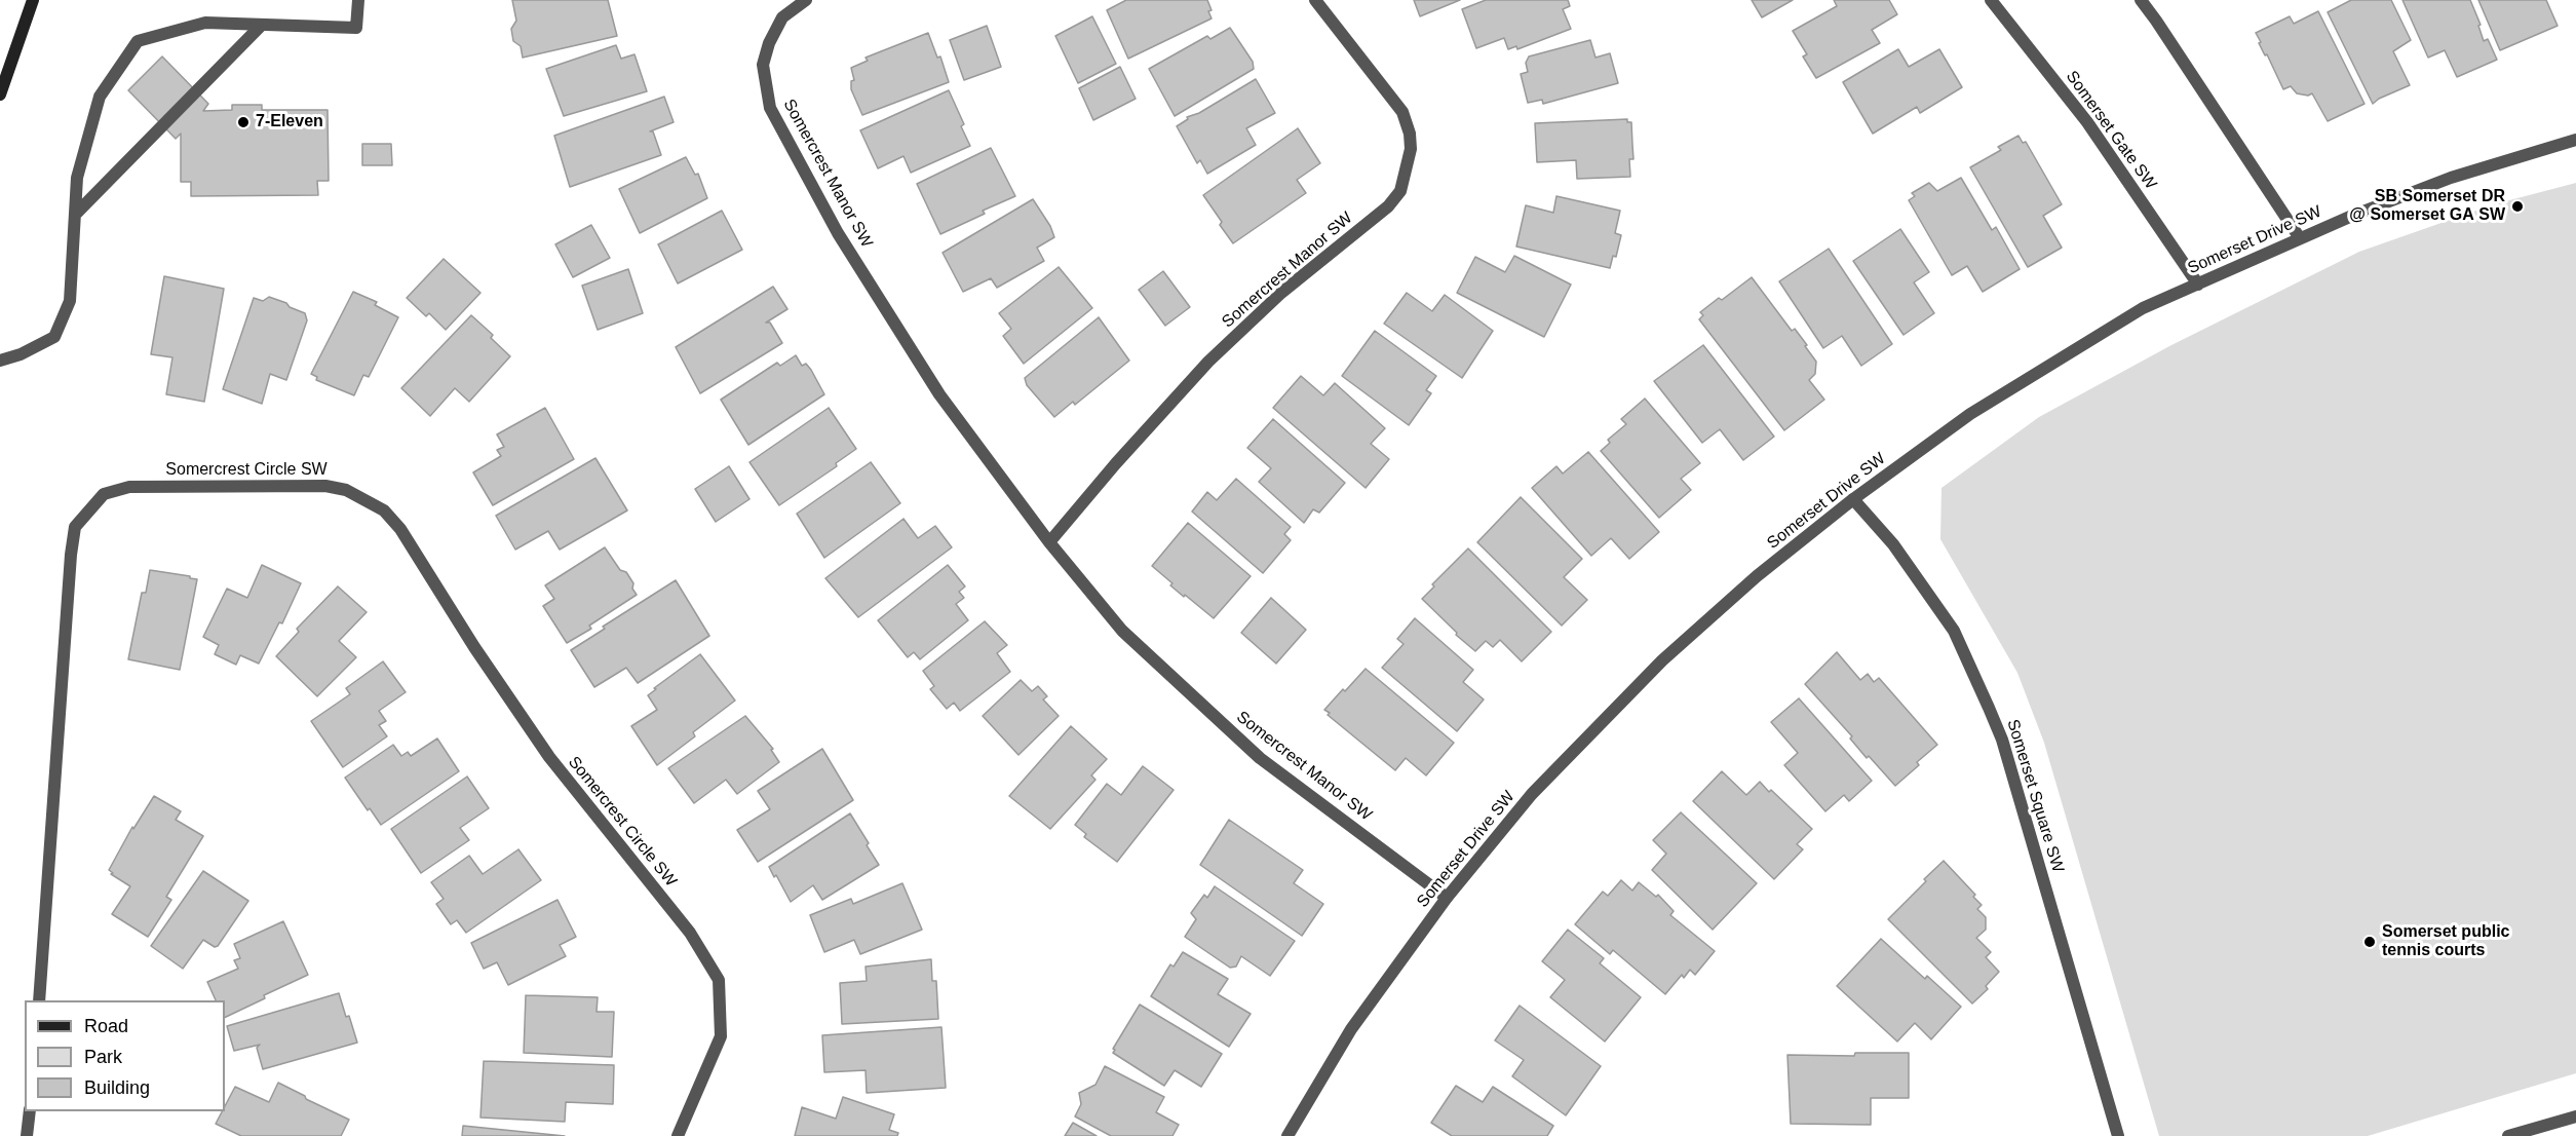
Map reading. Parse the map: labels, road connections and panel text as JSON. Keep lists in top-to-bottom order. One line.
{"streets":{"street":["Somerset Gate SW","Somercrest Manor SW","Somerset Drive SW","Somercrest Circle SW","Somerset Square SW"]},"crossings":[["Somerset Gate SW","Somerset Drive SW"],["Somercrest Manor SW","Somerset Drive SW"],["Somerset Drive SW","Somerset Square SW"]],"places":["7-Eleven","SB Somerset DR @ Somerset GA SW","Somerset public tennis courts"],"legend":["Road","Park","Building"]}
